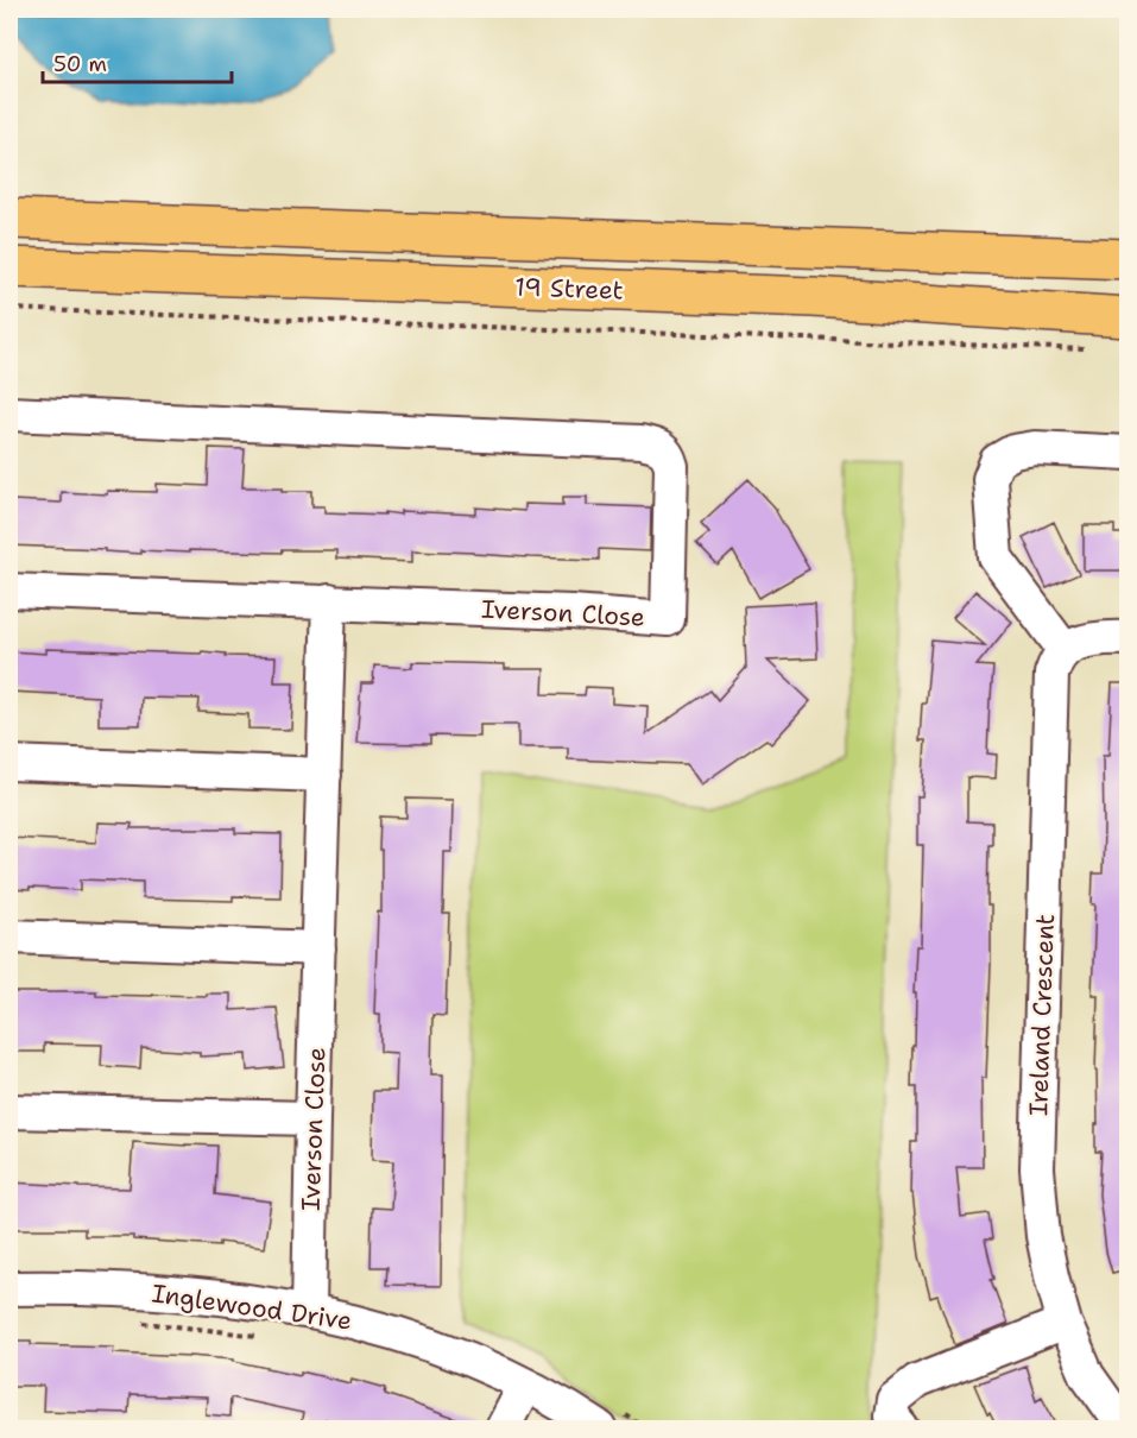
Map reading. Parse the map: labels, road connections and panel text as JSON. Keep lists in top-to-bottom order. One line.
{"streets":{"main road":["19 Street"],"street":["Iverson Close","Ireland Crescent","Inglewood Drive"]},"crossings":[["Iverson Close","Inglewood Drive"]],"scale_bar":"50 m"}
